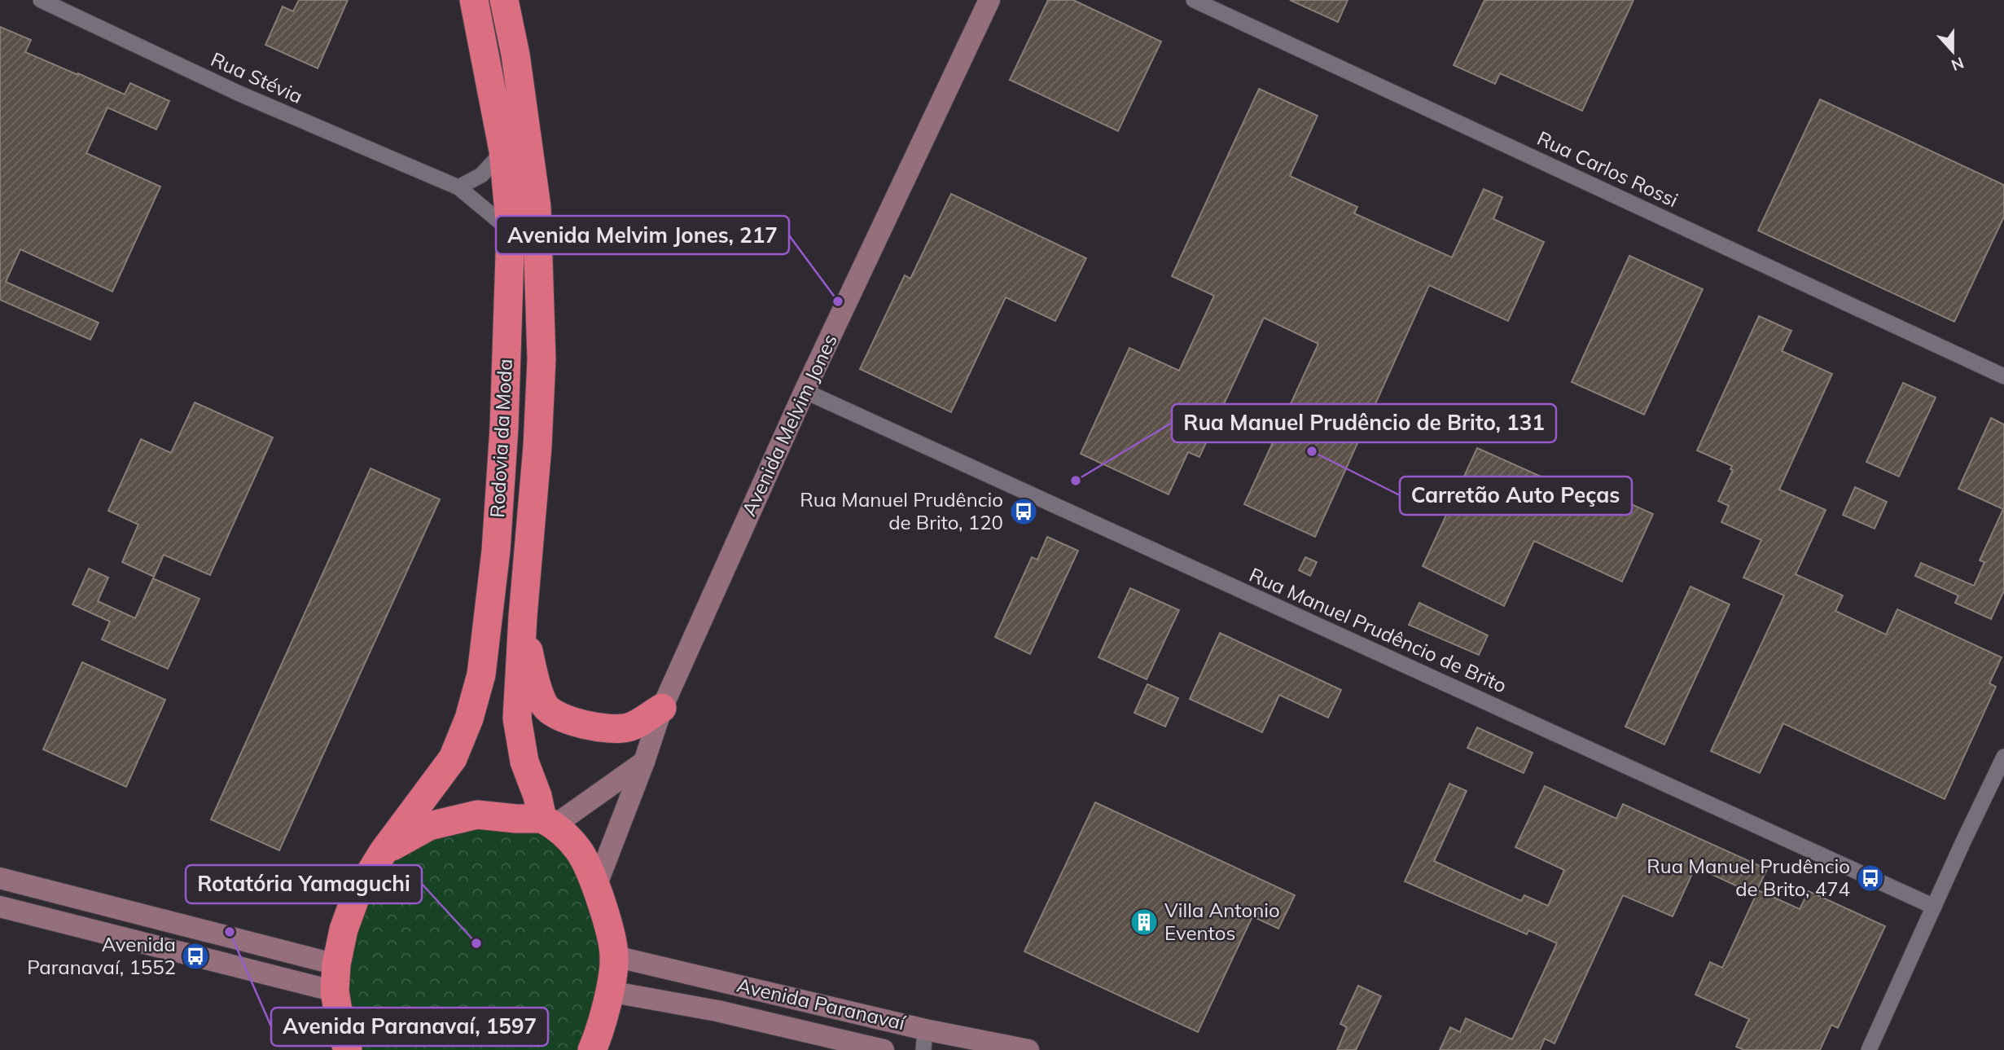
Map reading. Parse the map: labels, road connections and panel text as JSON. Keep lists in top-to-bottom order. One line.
{"streets":{"highway":["Rodovia da Moda"],"street":["Rua Stévia","Rua Carlos Rossi","Avenida Melvim Jones","Rua Manuel Prudêncio de Brito","Avenida Paranavaí"]},"crossings":[["Rua Stévia","Rodovia da Moda"],["Avenida Melvim Jones","Rua Manuel Prudêncio de Brito"]],"places":{"other":["Avenida Melvim Jones, 217","Carretão Auto Peças","Rua Manuel Prudêncio de Brito, 131","Avenida Paranavaí, 1597","Rotatória Yamaguchi"],"bus stop":["Rua Manuel Prudêncio de Brito, 120","Rua Manuel Prudêncio de Brito, 474","Avenida Paranavaí, 1552"],"building":["Villa Antonio Eventos"]},"north":"bottom"}
